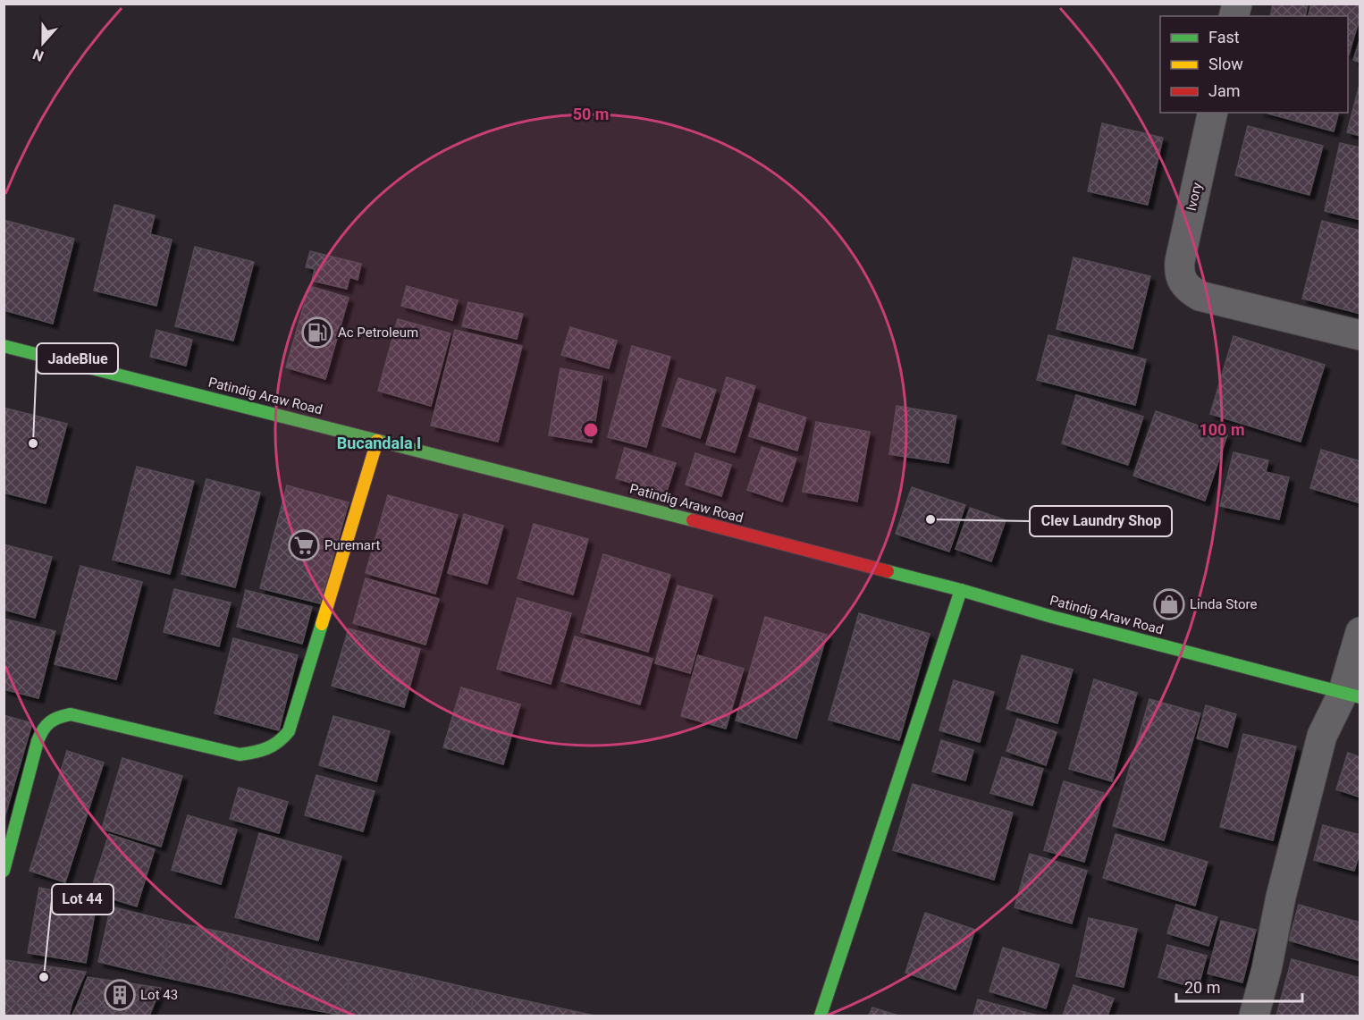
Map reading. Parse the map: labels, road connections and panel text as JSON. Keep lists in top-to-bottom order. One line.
{"streets":{"main road":["Patindig Araw Road"],"street":["Ivory"]},"districts":["Bucandala I"],"places":{"fuel station":["Ac Petroleum"],"other":["JadeBlue","Clev Laundry Shop","Lot 44"],"supermarket":["Puremart"],"shop":["Linda Store"],"building":["Lot 43"]},"legend":["Fast","Slow","Jam"],"scale_bar":"20 m","north":"bottom","rings":["50 m","100 m"]}
